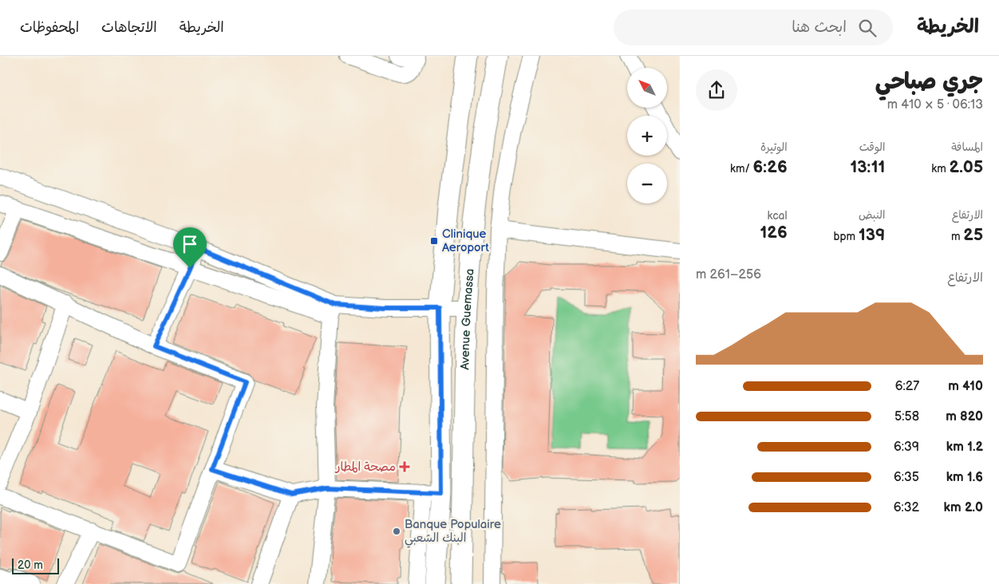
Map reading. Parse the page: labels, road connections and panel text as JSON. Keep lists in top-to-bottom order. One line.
{"streets":{"main road":["Avenue Guemassa"]},"places":{"transit":["Clinique Aeroport"],"health":["مصحة المطار"],"other":["Banque Populaire البنك الشعبي"]},"scale_bar":"20 m","north":"top left","page":{"header":"الخريطة","search":"ابحث هنا","nav":["الخريطة","الاتجاهات","المحفوظات"],"heading":["جري صباحي","06:13 · 5 × 410 m"],"map_buttons":["+","−"],"stats":[["المسافة","2.05 km"],["الوقت","13:11"],["الوتيرة","6:26 /km"],["الارتفاع","25 m"],["النبض","139 bpm"],["kcal","126"]],"chart":["الارتفاع","256–261 m"],"list":[{"name":"410 m","note":"6:27"},{"name":"820 m","note":"5:58"},{"name":"1.2 km","note":"6:39"},{"name":"1.6 km","note":"6:35"},{"name":"2.0 km","note":"6:32"}],"scale":"20 m"}}
